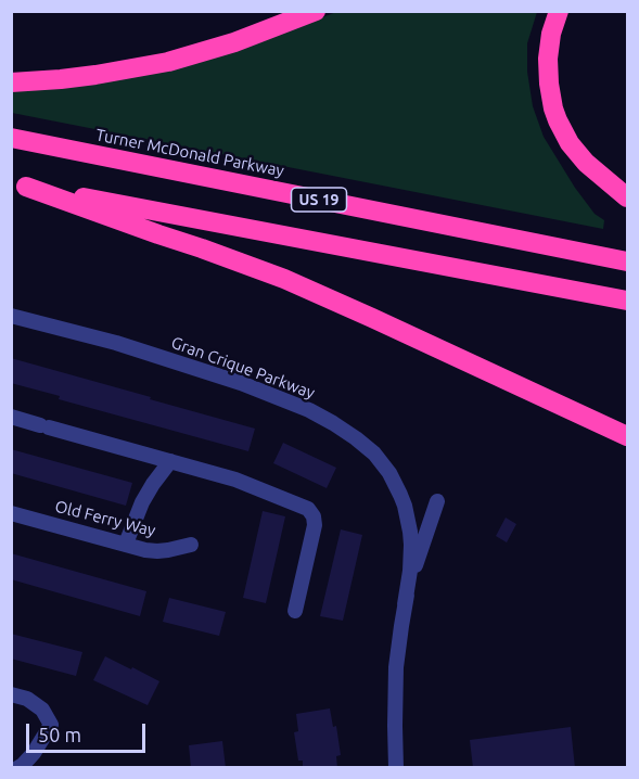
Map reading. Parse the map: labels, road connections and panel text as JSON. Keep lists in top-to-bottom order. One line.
{"streets":{"highway":["Turner McDonald Parkway","US 19"],"street":["Gran Crique Parkway","Old Ferry Way"]},"scale_bar":"50 m"}
